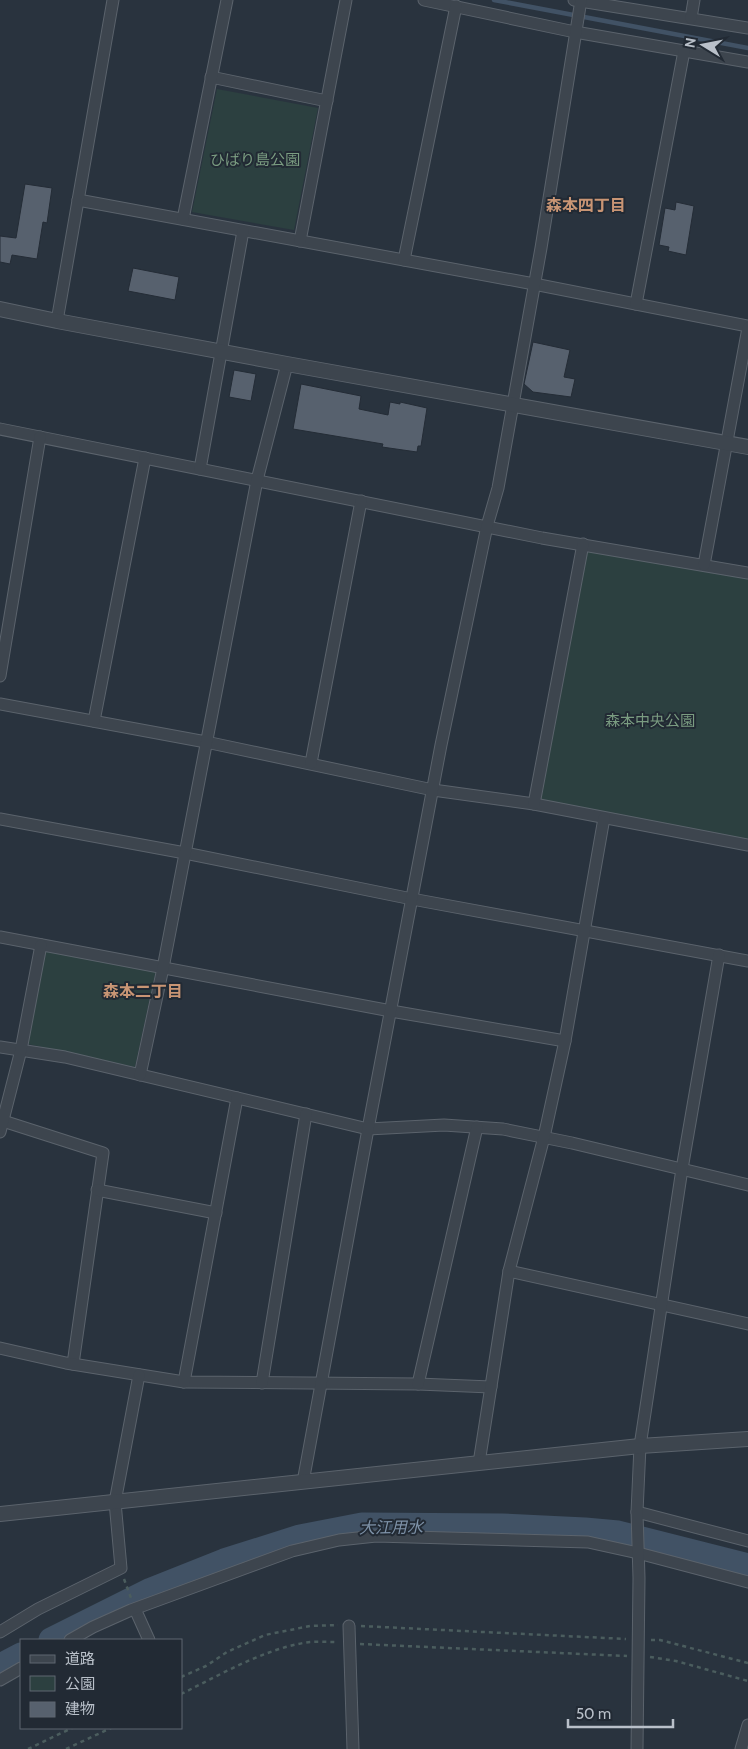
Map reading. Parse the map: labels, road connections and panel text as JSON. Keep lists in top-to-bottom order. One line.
{"districts":["森本四丁目","森本二丁目"],"water":["大江用水"],"parks":["ひばり島公園","森本中央公園"],"legend":["道路","公園","建物"],"scale_bar":"50 m","north":"left"}
